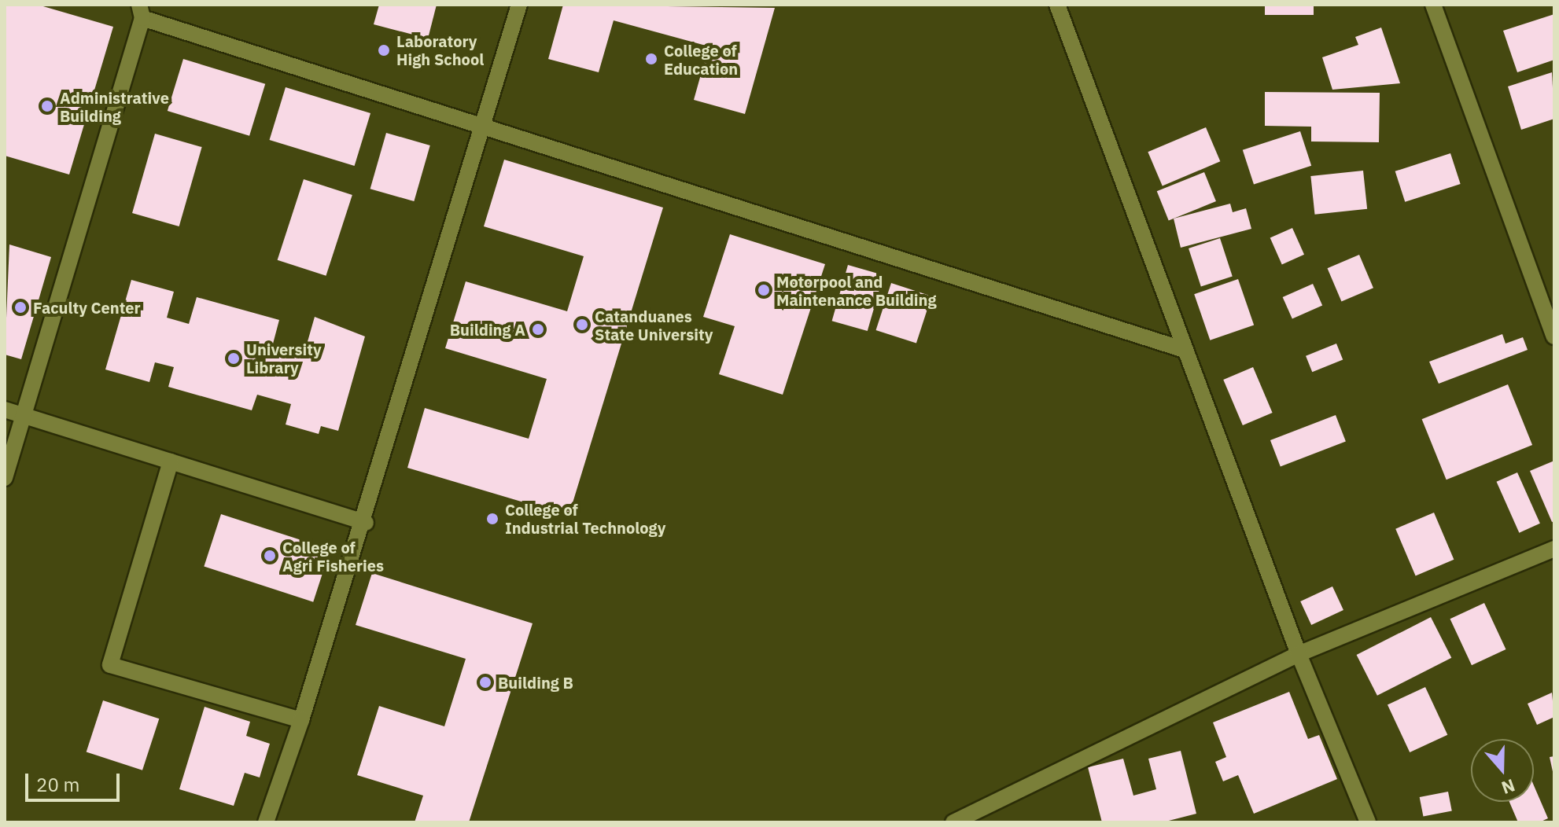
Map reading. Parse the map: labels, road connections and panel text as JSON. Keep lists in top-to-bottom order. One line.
{"places":["Laboratory High School","College of Education","Administrative Building","Motorpool and Maintenance Building","Faculty Center","Catanduanes State University","Building A","University Library","College of Industrial Technology","College of Agri Fisheries","Building B"],"scale_bar":"20 m","north":"bottom"}
